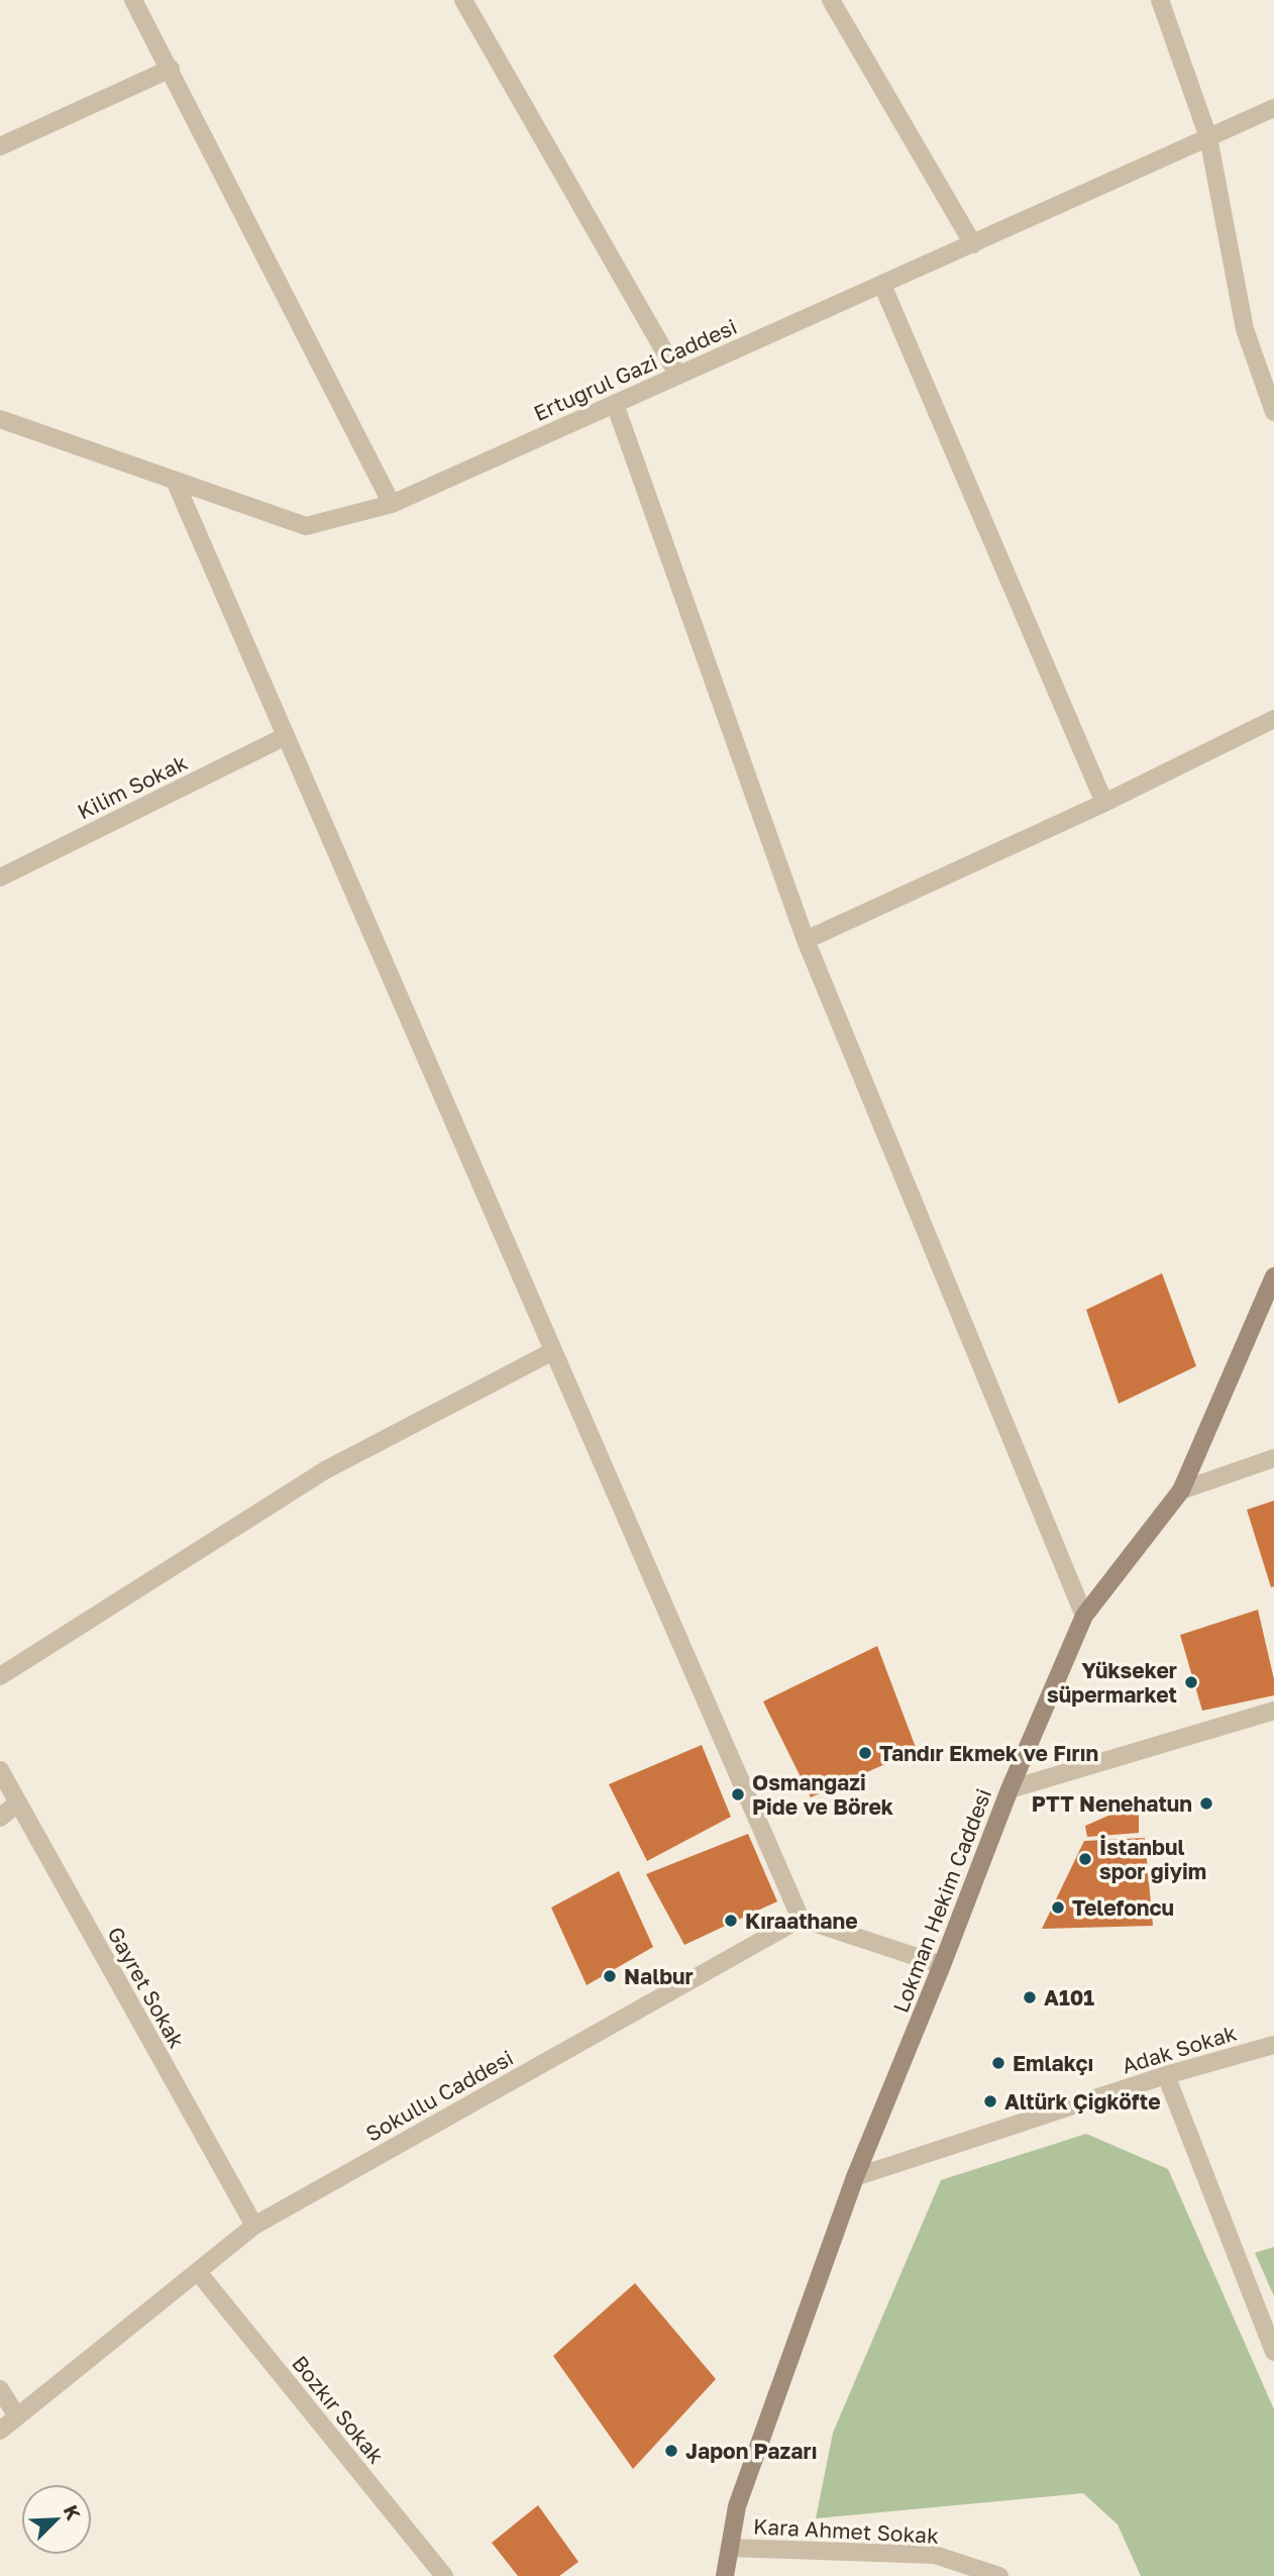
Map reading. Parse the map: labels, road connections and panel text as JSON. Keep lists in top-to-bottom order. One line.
{"streets":{"street":["Ertugrul Gazi Caddesi","Kilim Sokak","Lokman Hekim Caddesi","Gayret Sokak","Adak Sokak","Sokullu Caddesi","Bozkır Sokak","Kara Ahmet Sokak"]},"crossings":[["Lokman Hekim Caddesi","Adak Sokak"],["Lokman Hekim Caddesi","Kara Ahmet Sokak"],["Gayret Sokak","Sokullu Caddesi"],["Sokullu Caddesi","Bozkır Sokak"]],"places":["Yükseker süpermarket","Tandır Ekmek ve Fırın","Osmangazi Pide ve Börek","PTT Nenehatun","İstanbul spor giyim","Telefoncu","Kıraathane","Nalbur","A101","Emlakçı","Altürk Çiğköfte","Japon Pazarı"],"north":"top right"}
